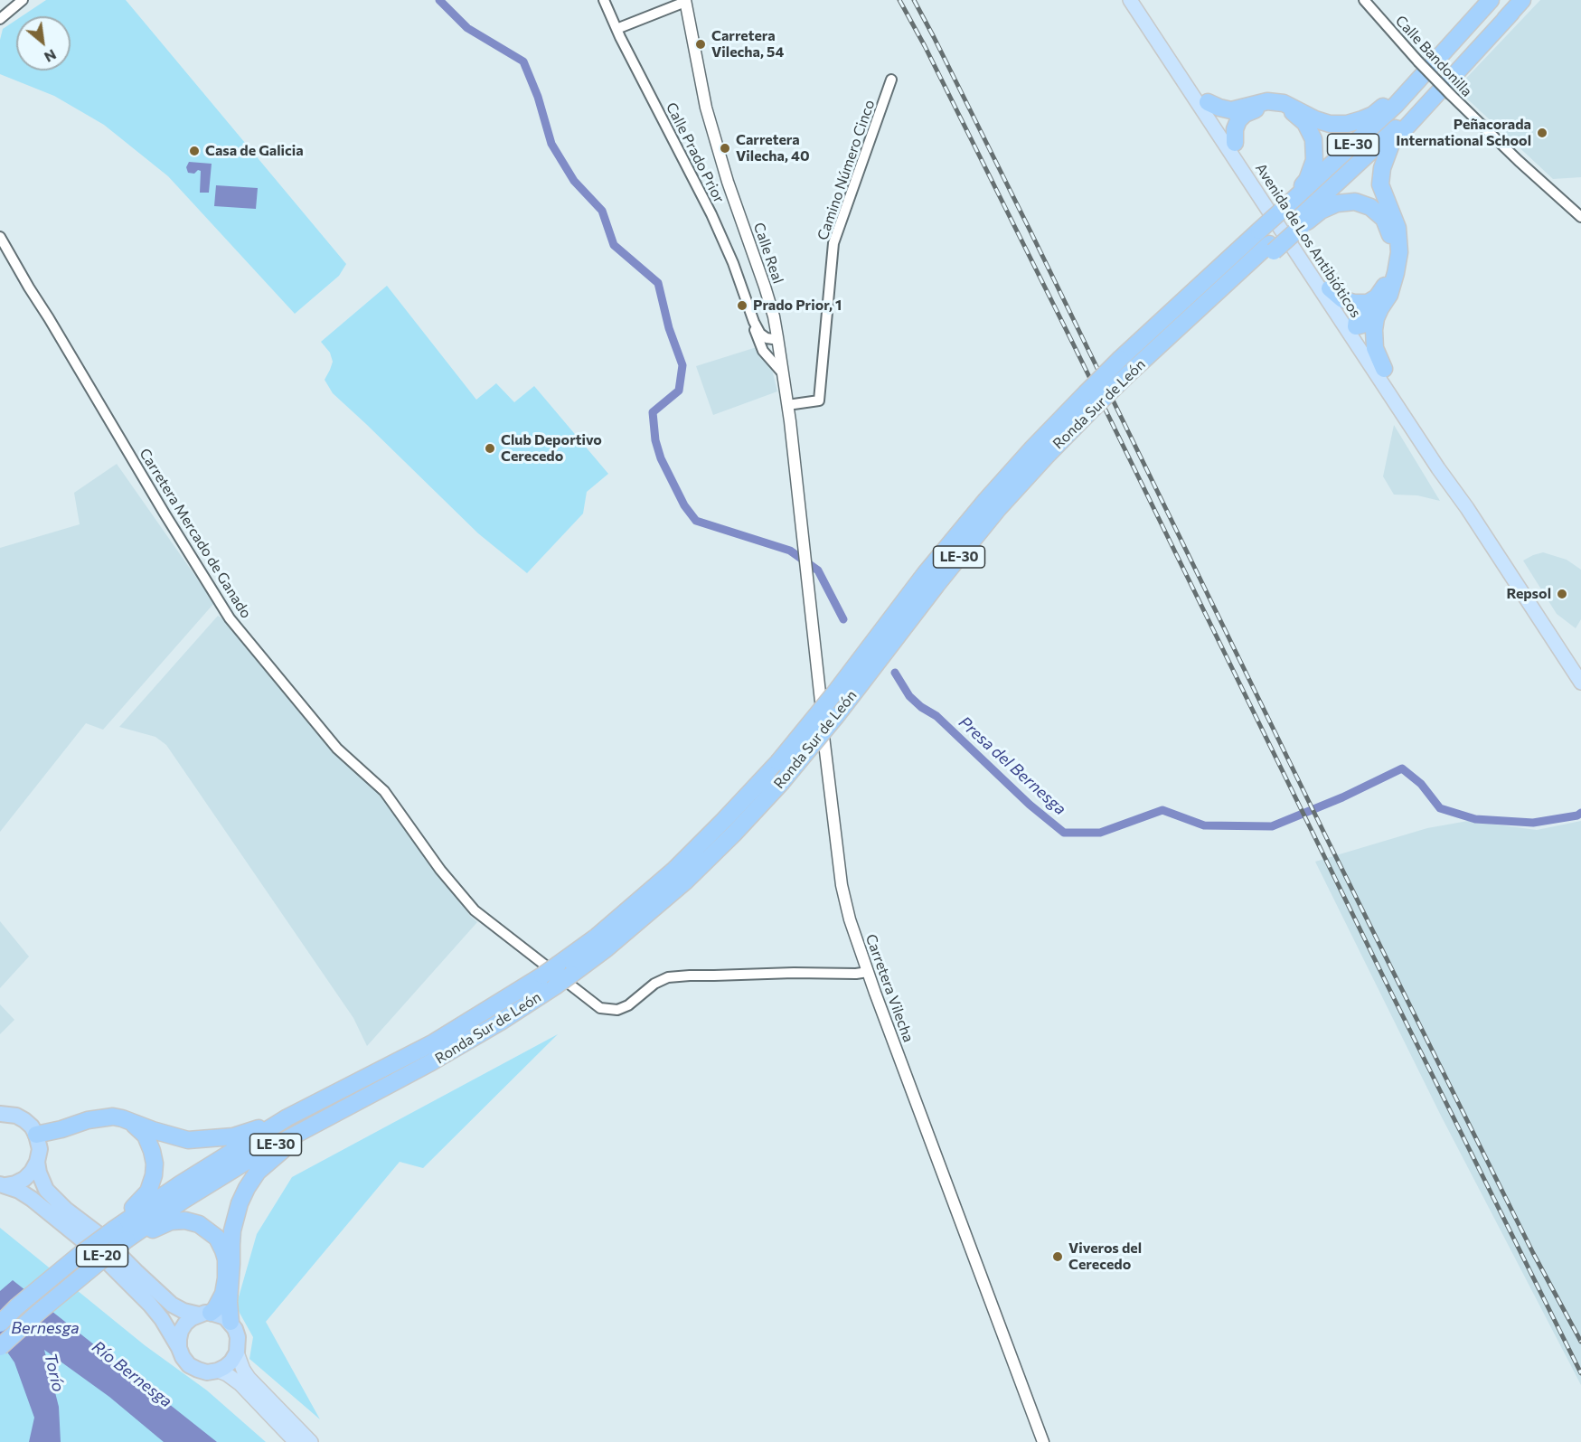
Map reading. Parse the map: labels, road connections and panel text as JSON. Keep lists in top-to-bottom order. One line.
{"streets":{"highway":["LE-30","Ronda Sur de León","LE-20"],"main road":["Avenida de Los Antibióticos"],"street":["Calle Bandonilla","Calle Prado Prior","Camino Número Cinco","Calle Real","Carretera Mercado de Ganado","Carretera Vilecha"]},"crossings":[["Calle Prado Prior","Calle Real"],["Camino Número Cinco","Calle Real"],["Calle Real","Carretera Vilecha"],["Carretera Mercado de Ganado","Carretera Vilecha"]],"water":["Presa del Bernesga","Bernesga","Torío","Río Bernesga"],"places":["Carretera Vilecha, 54","Peñacorada International School","Carretera Vilecha, 40","Casa de Galicia","Prado Prior, 1","Club Deportivo Cerecedo","Repsol","Viveros del Cerecedo"],"north":"bottom right"}
